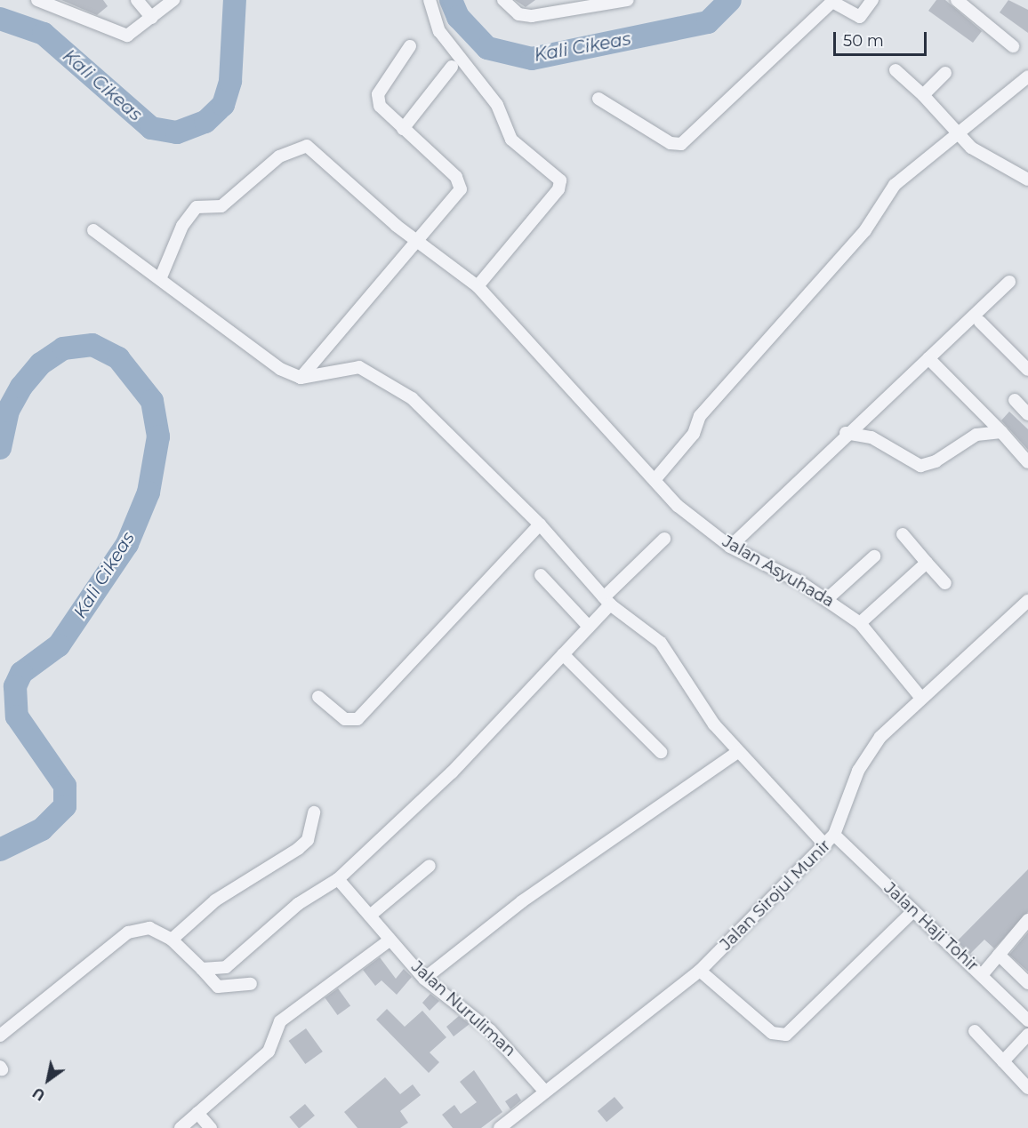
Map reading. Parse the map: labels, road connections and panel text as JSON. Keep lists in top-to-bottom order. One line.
{"streets":{"street":["Jalan Asyuhada","Jalan Sirojul Munir","Jalan Haji Tohir","Jalan Nuruliman"]},"crossings":[["Jalan Asyuhada","Jalan Sirojul Munir"],["Jalan Sirojul Munir","Jalan Haji Tohir"],["Jalan Sirojul Munir","Jalan Nuruliman"]],"water":["Kali Cikeas"],"scale_bar":"50 m","north":"bottom left"}
